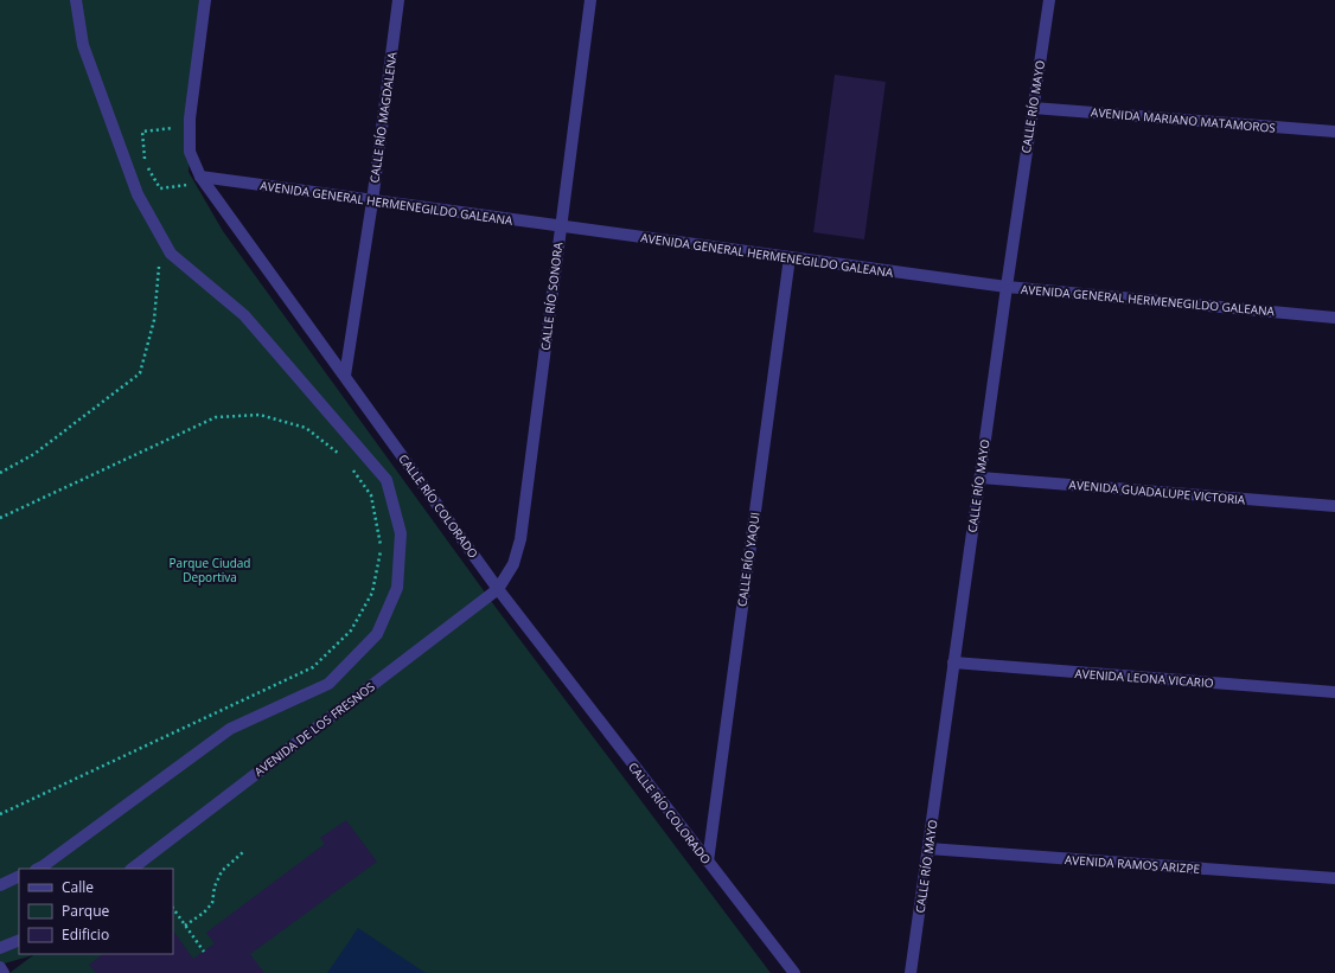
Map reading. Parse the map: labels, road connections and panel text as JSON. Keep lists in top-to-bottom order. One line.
{"streets":{"street":["CALLE RÍO MAYO","CALLE RÍO MAGDALENA","AVENIDA MARIANO MATAMOROS","AVENIDA GENERAL HERMENEGILDO GALEANA","CALLE RÍO SONORA","AVENIDA GUADALUPE VICTORIA","CALLE RÍO COLORADO","CALLE RÍO YAQUI","AVENIDA LEONA VICARIO","AVENIDA DE LOS FRESNOS","AVENIDA RAMOS ARIZPE"]},"crossings":[["CALLE RÍO MAYO","AVENIDA MARIANO MATAMOROS"],["CALLE RÍO MAYO","AVENIDA GENERAL HERMENEGILDO GALEANA"],["CALLE RÍO MAYO","AVENIDA GUADALUPE VICTORIA"],["CALLE RÍO MAYO","AVENIDA LEONA VICARIO"],["CALLE RÍO MAYO","AVENIDA RAMOS ARIZPE"],["CALLE RÍO MAGDALENA","AVENIDA GENERAL HERMENEGILDO GALEANA"],["CALLE RÍO MAGDALENA","CALLE RÍO COLORADO"],["AVENIDA GENERAL HERMENEGILDO GALEANA","CALLE RÍO SONORA"],["AVENIDA GENERAL HERMENEGILDO GALEANA","CALLE RÍO COLORADO"],["AVENIDA GENERAL HERMENEGILDO GALEANA","CALLE RÍO YAQUI"],["CALLE RÍO SONORA","CALLE RÍO COLORADO"],["CALLE RÍO SONORA","AVENIDA DE LOS FRESNOS"],["CALLE RÍO COLORADO","CALLE RÍO YAQUI"],["CALLE RÍO COLORADO","AVENIDA DE LOS FRESNOS"]],"parks":["Parque Ciudad Deportiva"],"legend":["Calle","Parque","Edificio"]}
